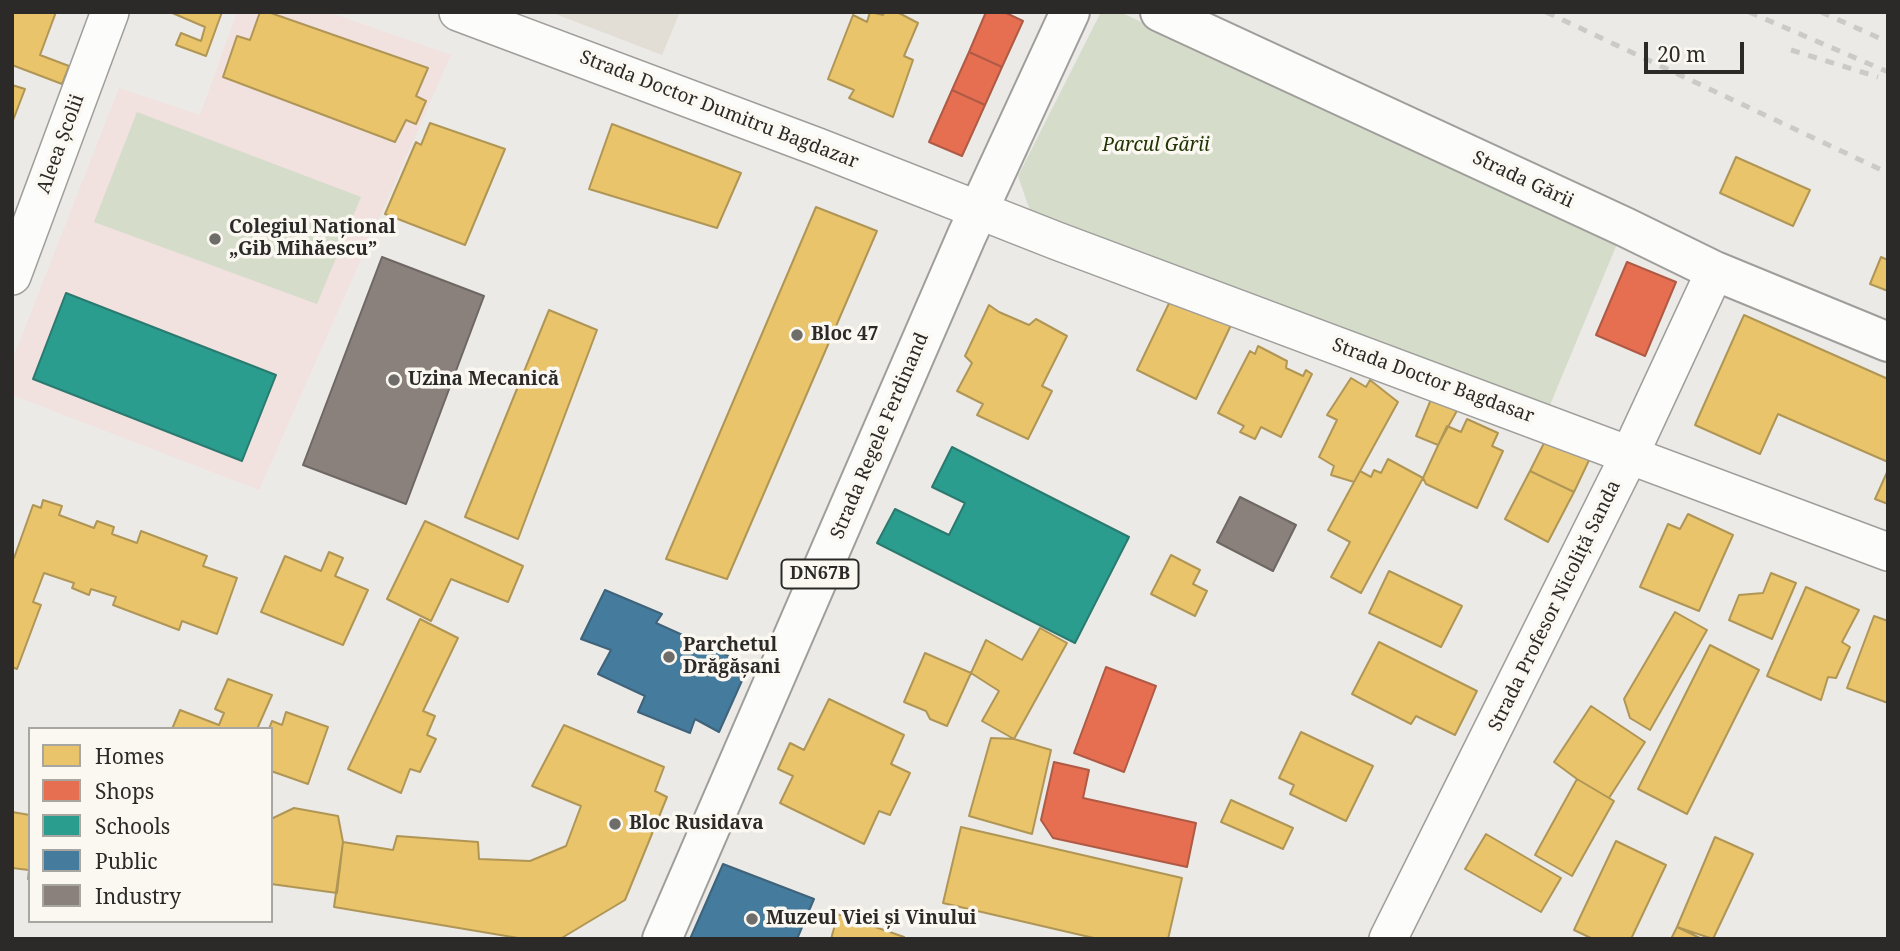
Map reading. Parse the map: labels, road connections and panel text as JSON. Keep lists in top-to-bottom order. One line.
{"streets":{"main road":["Strada Gării","Strada Regele Ferdinand","DN67B"],"street":["Strada Doctor Dumitru Bagdazar","Aleea Școlii","Strada Doctor Bagdasar","Strada Profesor Nicoliță Sanda"]},"crossings":[["Strada Doctor Dumitru Bagdazar","Strada Doctor Bagdasar"],["Strada Doctor Dumitru Bagdazar","Strada Regele Ferdinand"],["Strada Gării","Strada Profesor Nicoliță Sanda"],["Strada Doctor Bagdasar","Strada Regele Ferdinand"],["Strada Doctor Bagdasar","Strada Profesor Nicoliță Sanda"]],"parks":["Parcul Gării"],"places":["Colegiul Național „Gib Mihăescu”","Bloc 47","Uzina Mecanică","Parchetul Drăgășani","Bloc Rusidava","Muzeul Viei și Vinului"],"legend":["Homes","Shops","Schools","Public","Industry"],"scale_bar":"20 m"}
